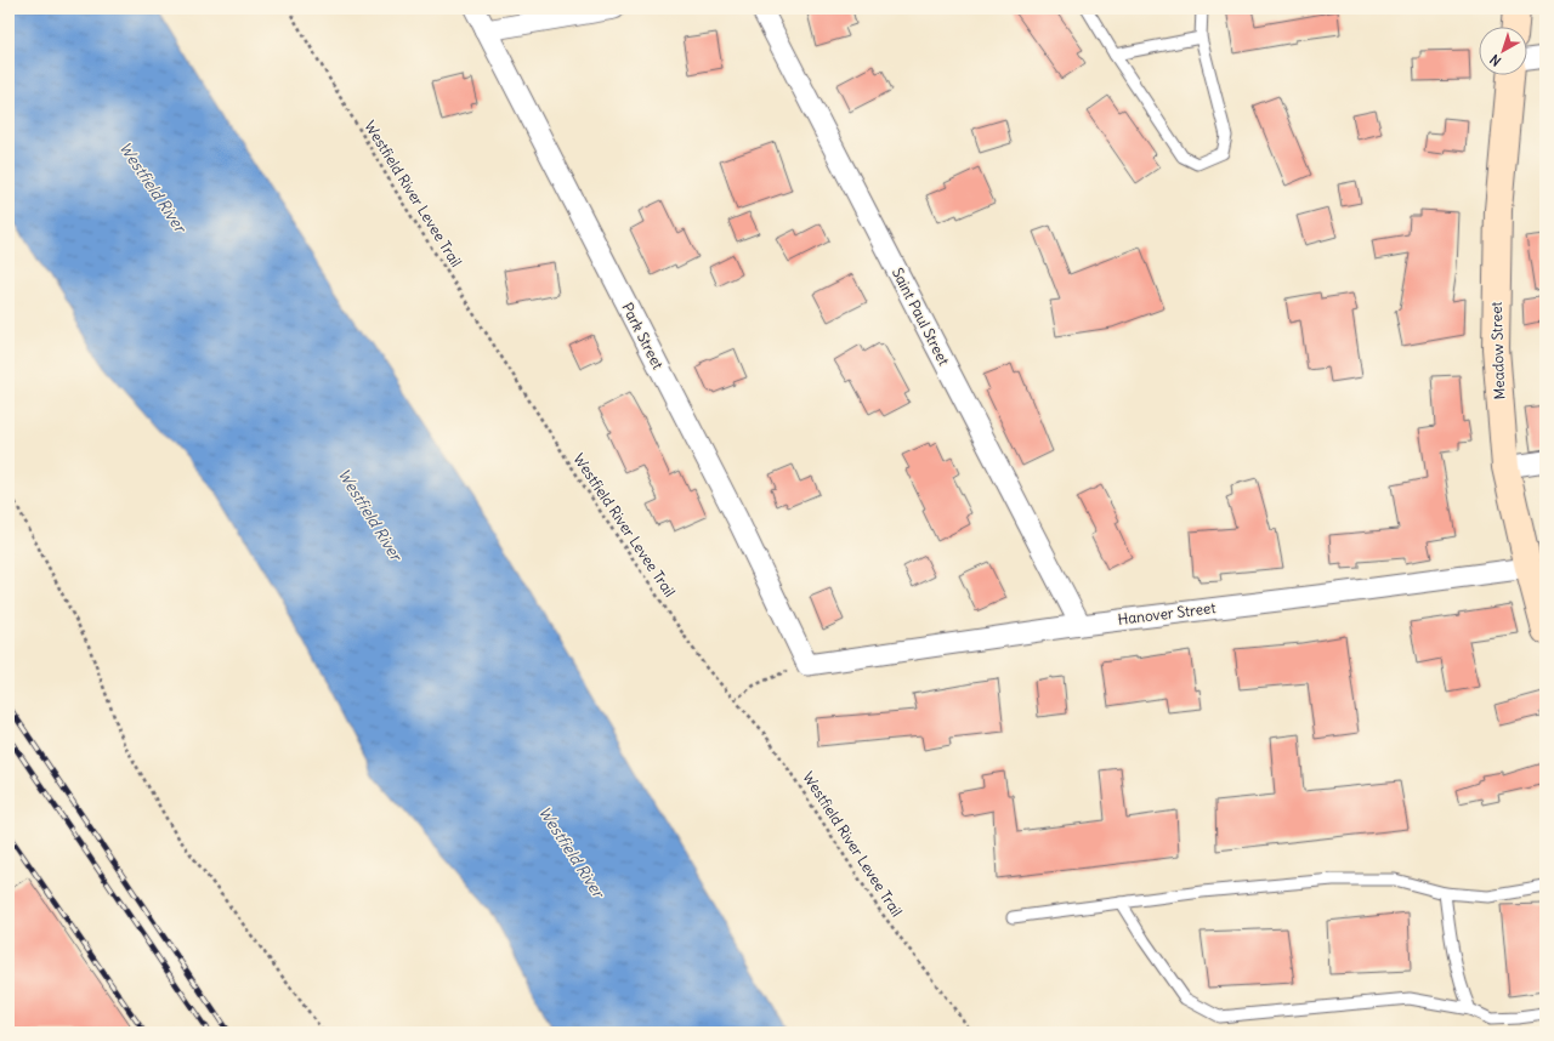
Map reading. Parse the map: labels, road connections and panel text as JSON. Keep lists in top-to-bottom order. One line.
{"streets":{"street":["Saint Paul Street","Park Street","Meadow Street","Hanover Street"],"path":["Westfield River Levee Trail"]},"crossings":[["Saint Paul Street","Hanover Street"],["Park Street","Hanover Street"],["Meadow Street","Hanover Street"]],"water":["Westfield River"],"north":"bottom left"}
